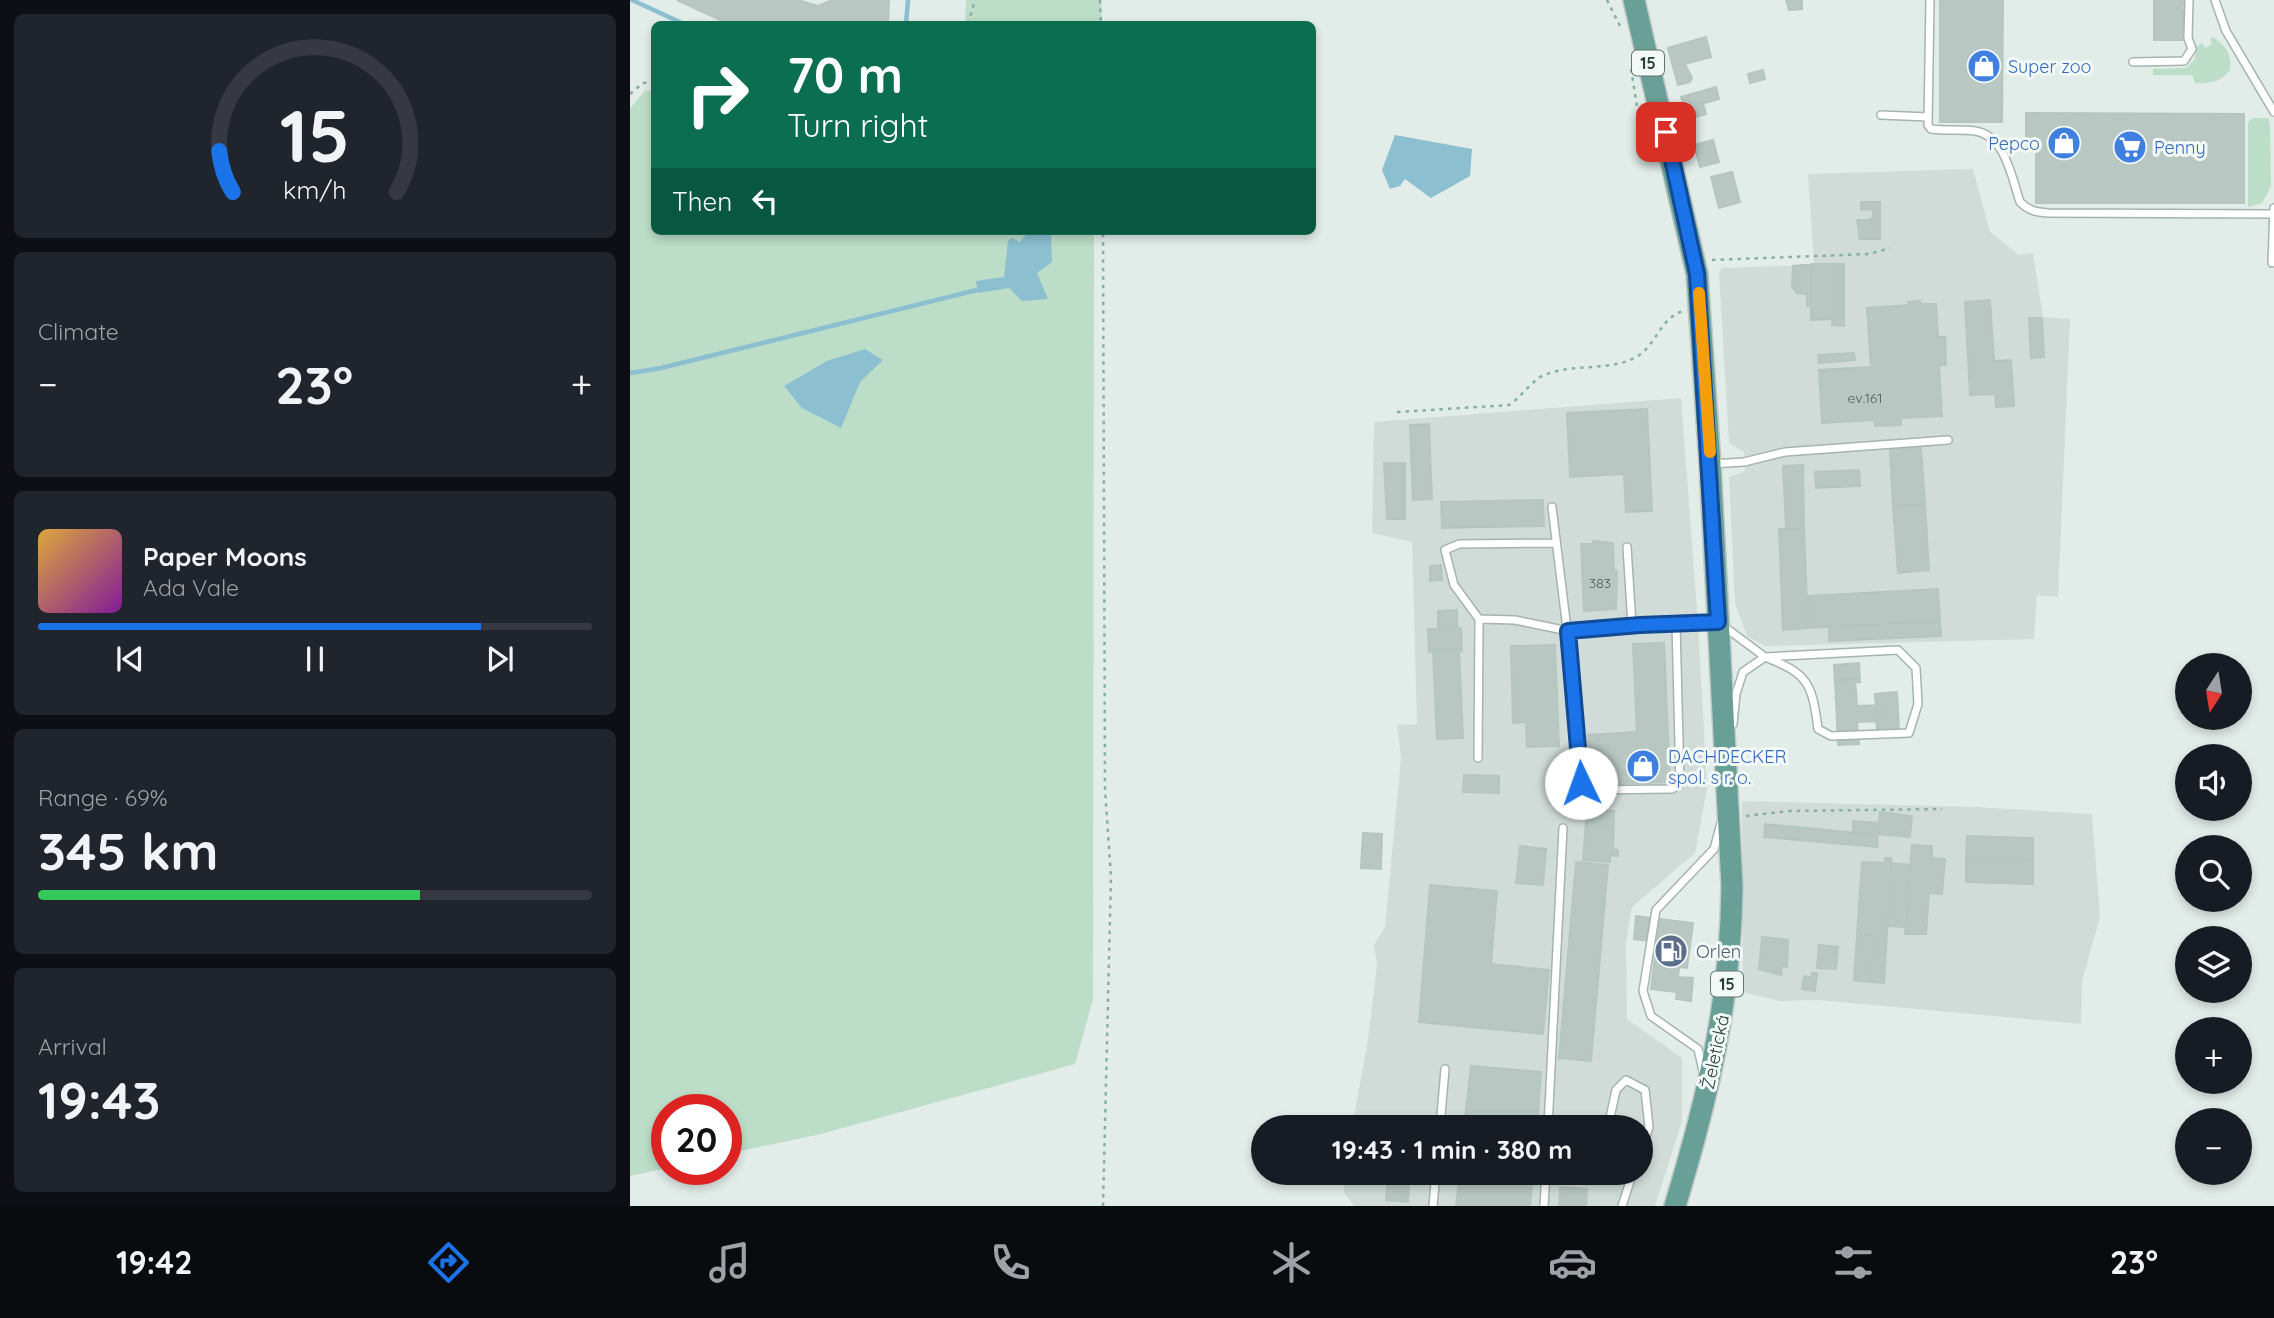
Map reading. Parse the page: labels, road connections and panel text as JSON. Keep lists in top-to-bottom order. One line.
{"streets":{"main road":["15","Želetická"]},"crossings":[["15","Želetická"]],"places":{"shop":["Super zoo","Pepco","DACHDECKER spol. s r. o."],"supermarket":["Penny"],"fuel station":["Orlen"]},"house_numbers":["ev.161","383"],"north":"bottom","page":{"turn":["70 m","Turn right"],"then":"Then","tile":["Climate",["Range · 69%","345 km"],["Arrival","19:43"]],"heat":["−","23°","+"],"song":["Paper Moons","Ada Vale"],"map_buttons":["+","−"],"limit":"20","trip":"19:43 · 1 min · 380 m","tabs":["19:42","23°"],"gauge":["15","km/h"]}}
